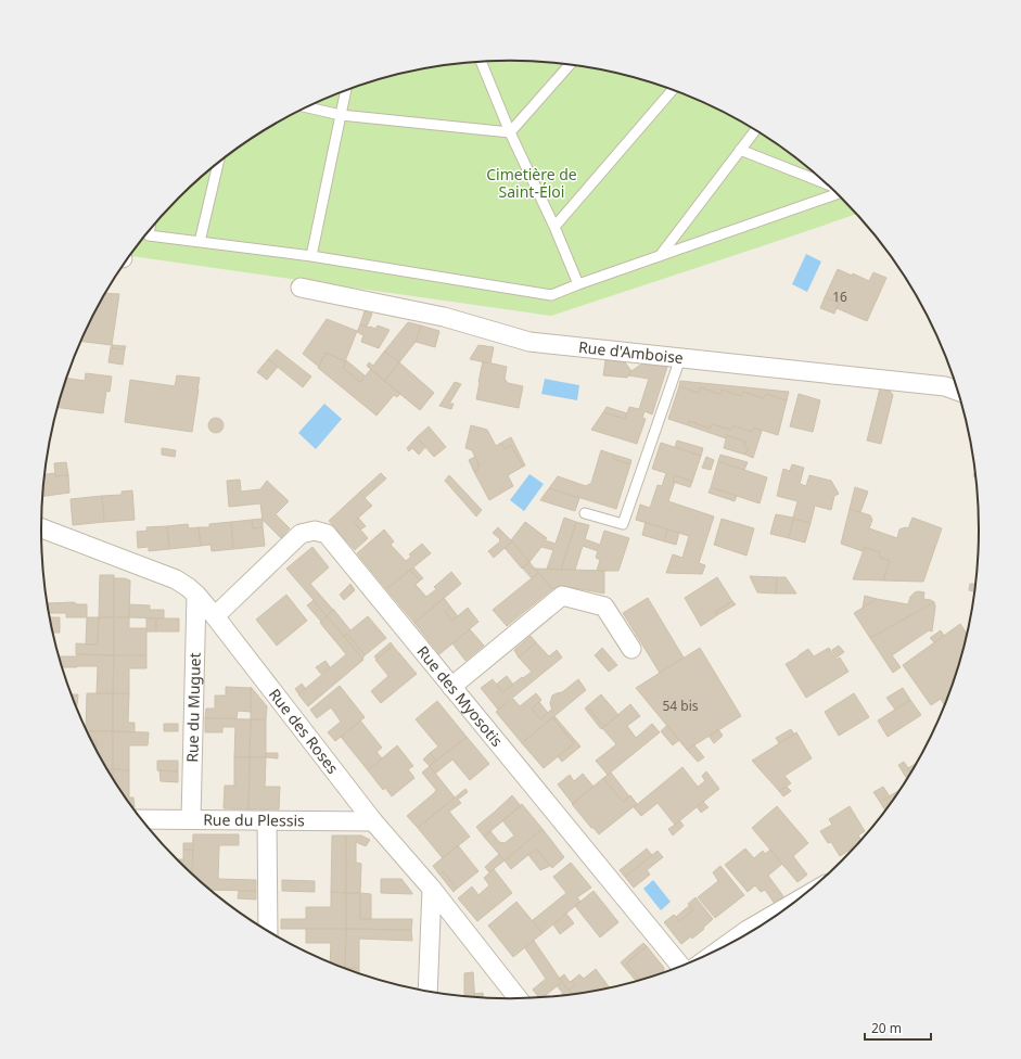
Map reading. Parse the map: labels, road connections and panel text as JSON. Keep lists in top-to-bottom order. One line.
{"streets":{"street":["Rue d'Amboise","Rue des Myosotis","Rue du Muguet","Rue des Roses","Rue du Plessis"]},"crossings":[["Rue des Myosotis","Rue des Roses"],["Rue du Muguet","Rue des Roses"],["Rue du Muguet","Rue du Plessis"],["Rue des Roses","Rue du Plessis"]],"parks":["Cimetière de Saint-Éloi"],"house_numbers":["16","54 bis"],"scale_bar":"20 m"}
